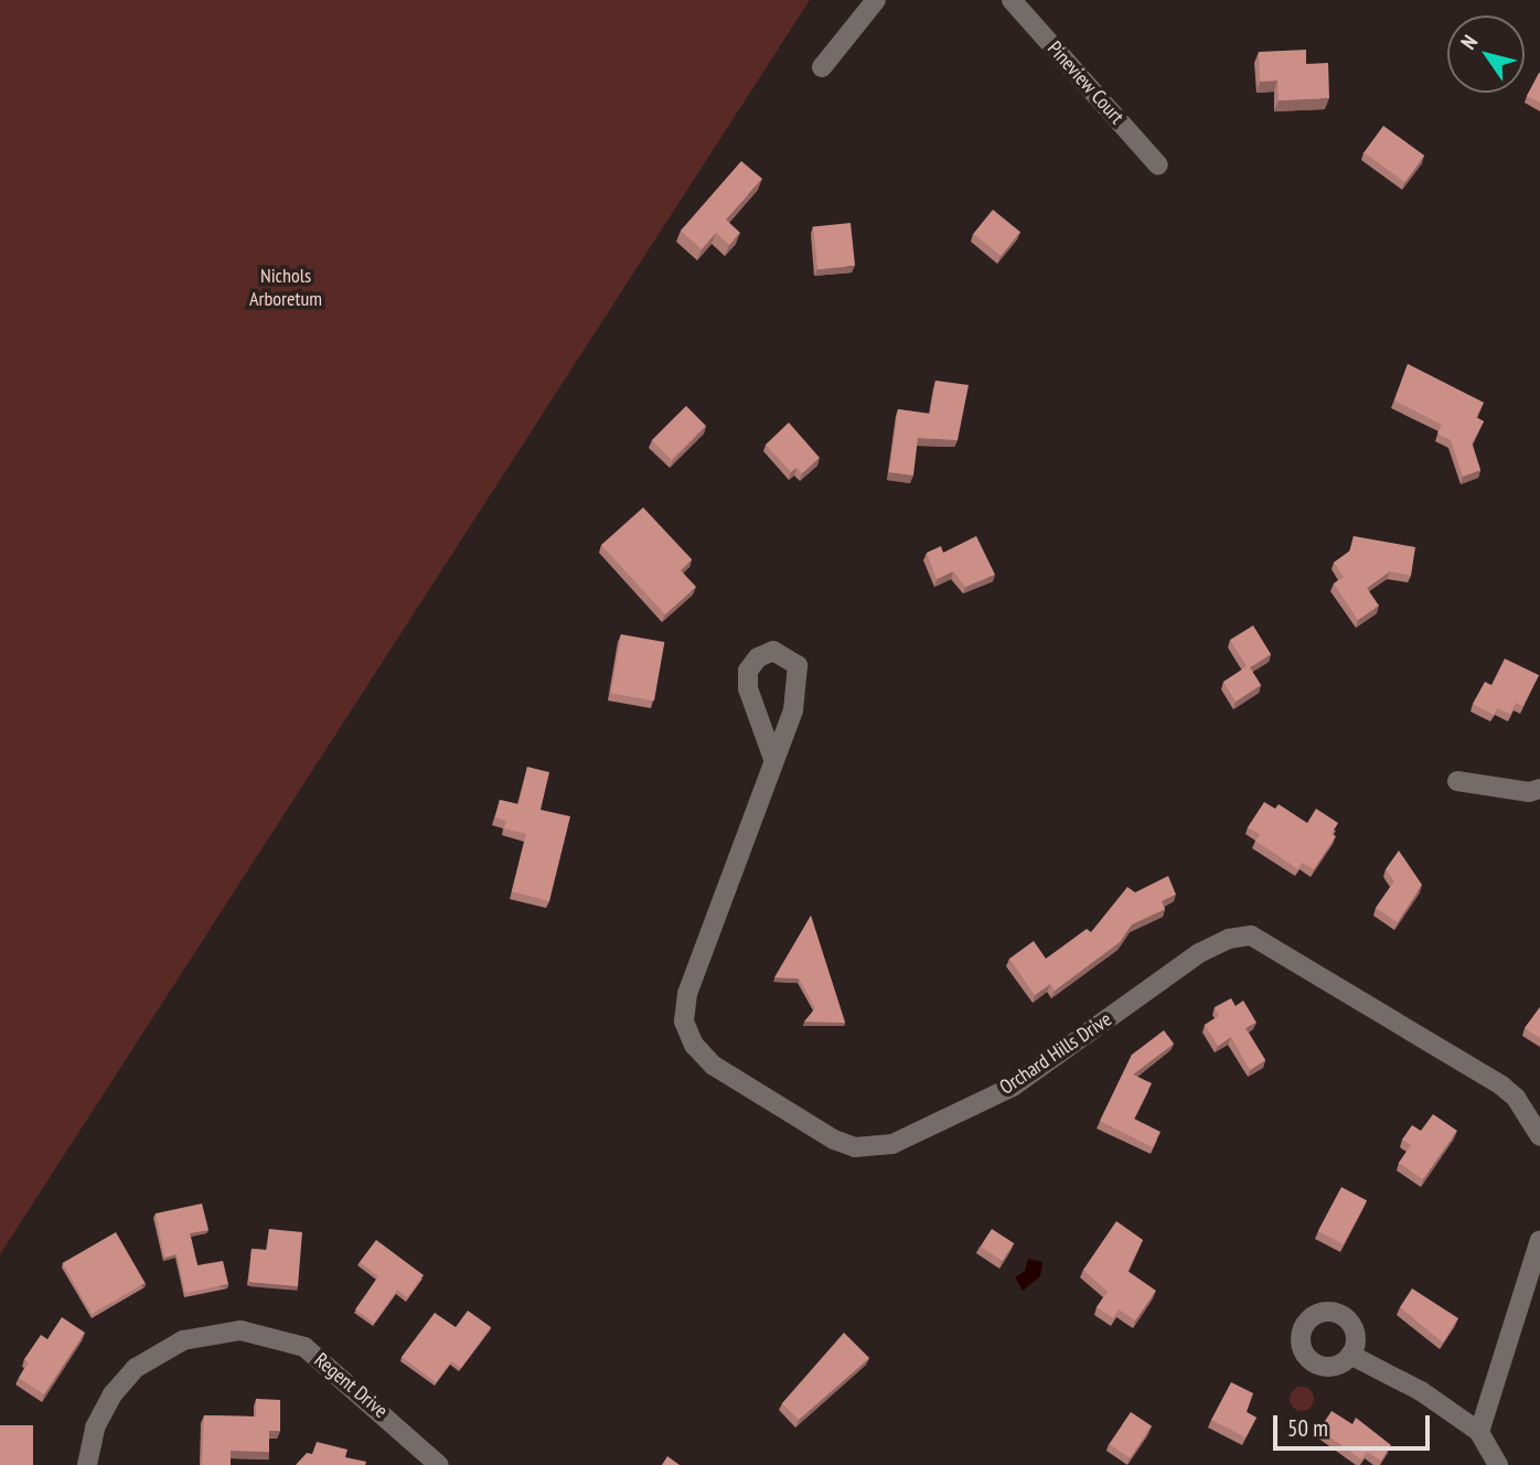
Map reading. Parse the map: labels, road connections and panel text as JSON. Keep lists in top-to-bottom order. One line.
{"streets":{"street":["Pineview Court","Orchard Hills Drive","Regent Drive"]},"parks":["Nichols Arboretum"],"scale_bar":"50 m","north":"top left"}
